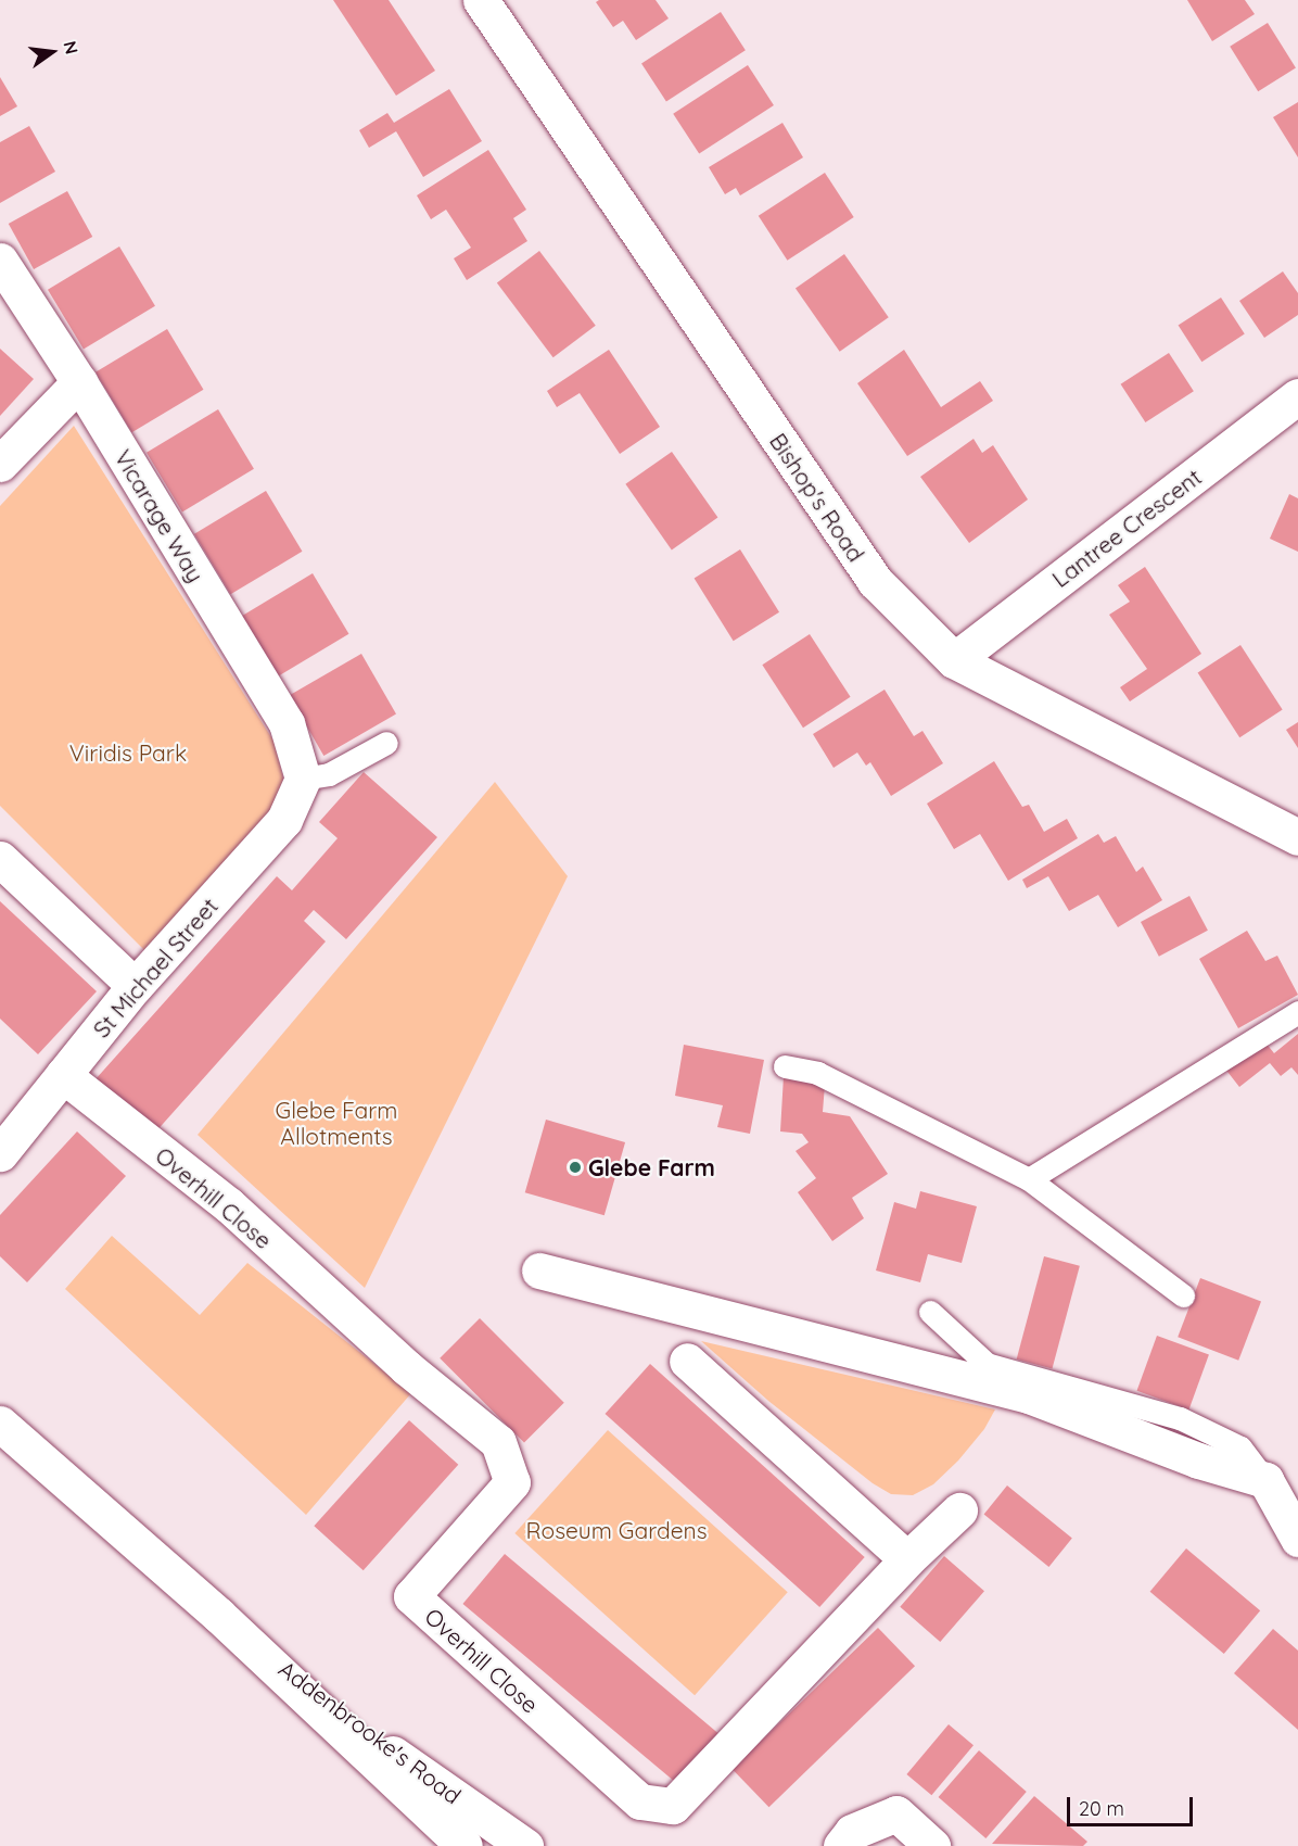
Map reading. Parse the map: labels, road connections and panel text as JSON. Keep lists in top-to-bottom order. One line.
{"streets":{"street":["Bishop's Road","Vicarage Way","Lantree Crescent","St Michael Street","Overhill Close","Addenbrooke's Road"]},"crossings":[["Bishop's Road","Lantree Crescent"],["Vicarage Way","St Michael Street"],["St Michael Street","Overhill Close"]],"parks":["Viridis Park","Glebe Farm Allotments","Roseum Gardens"],"places":["Glebe Farm"],"scale_bar":"20 m","north":"right"}
